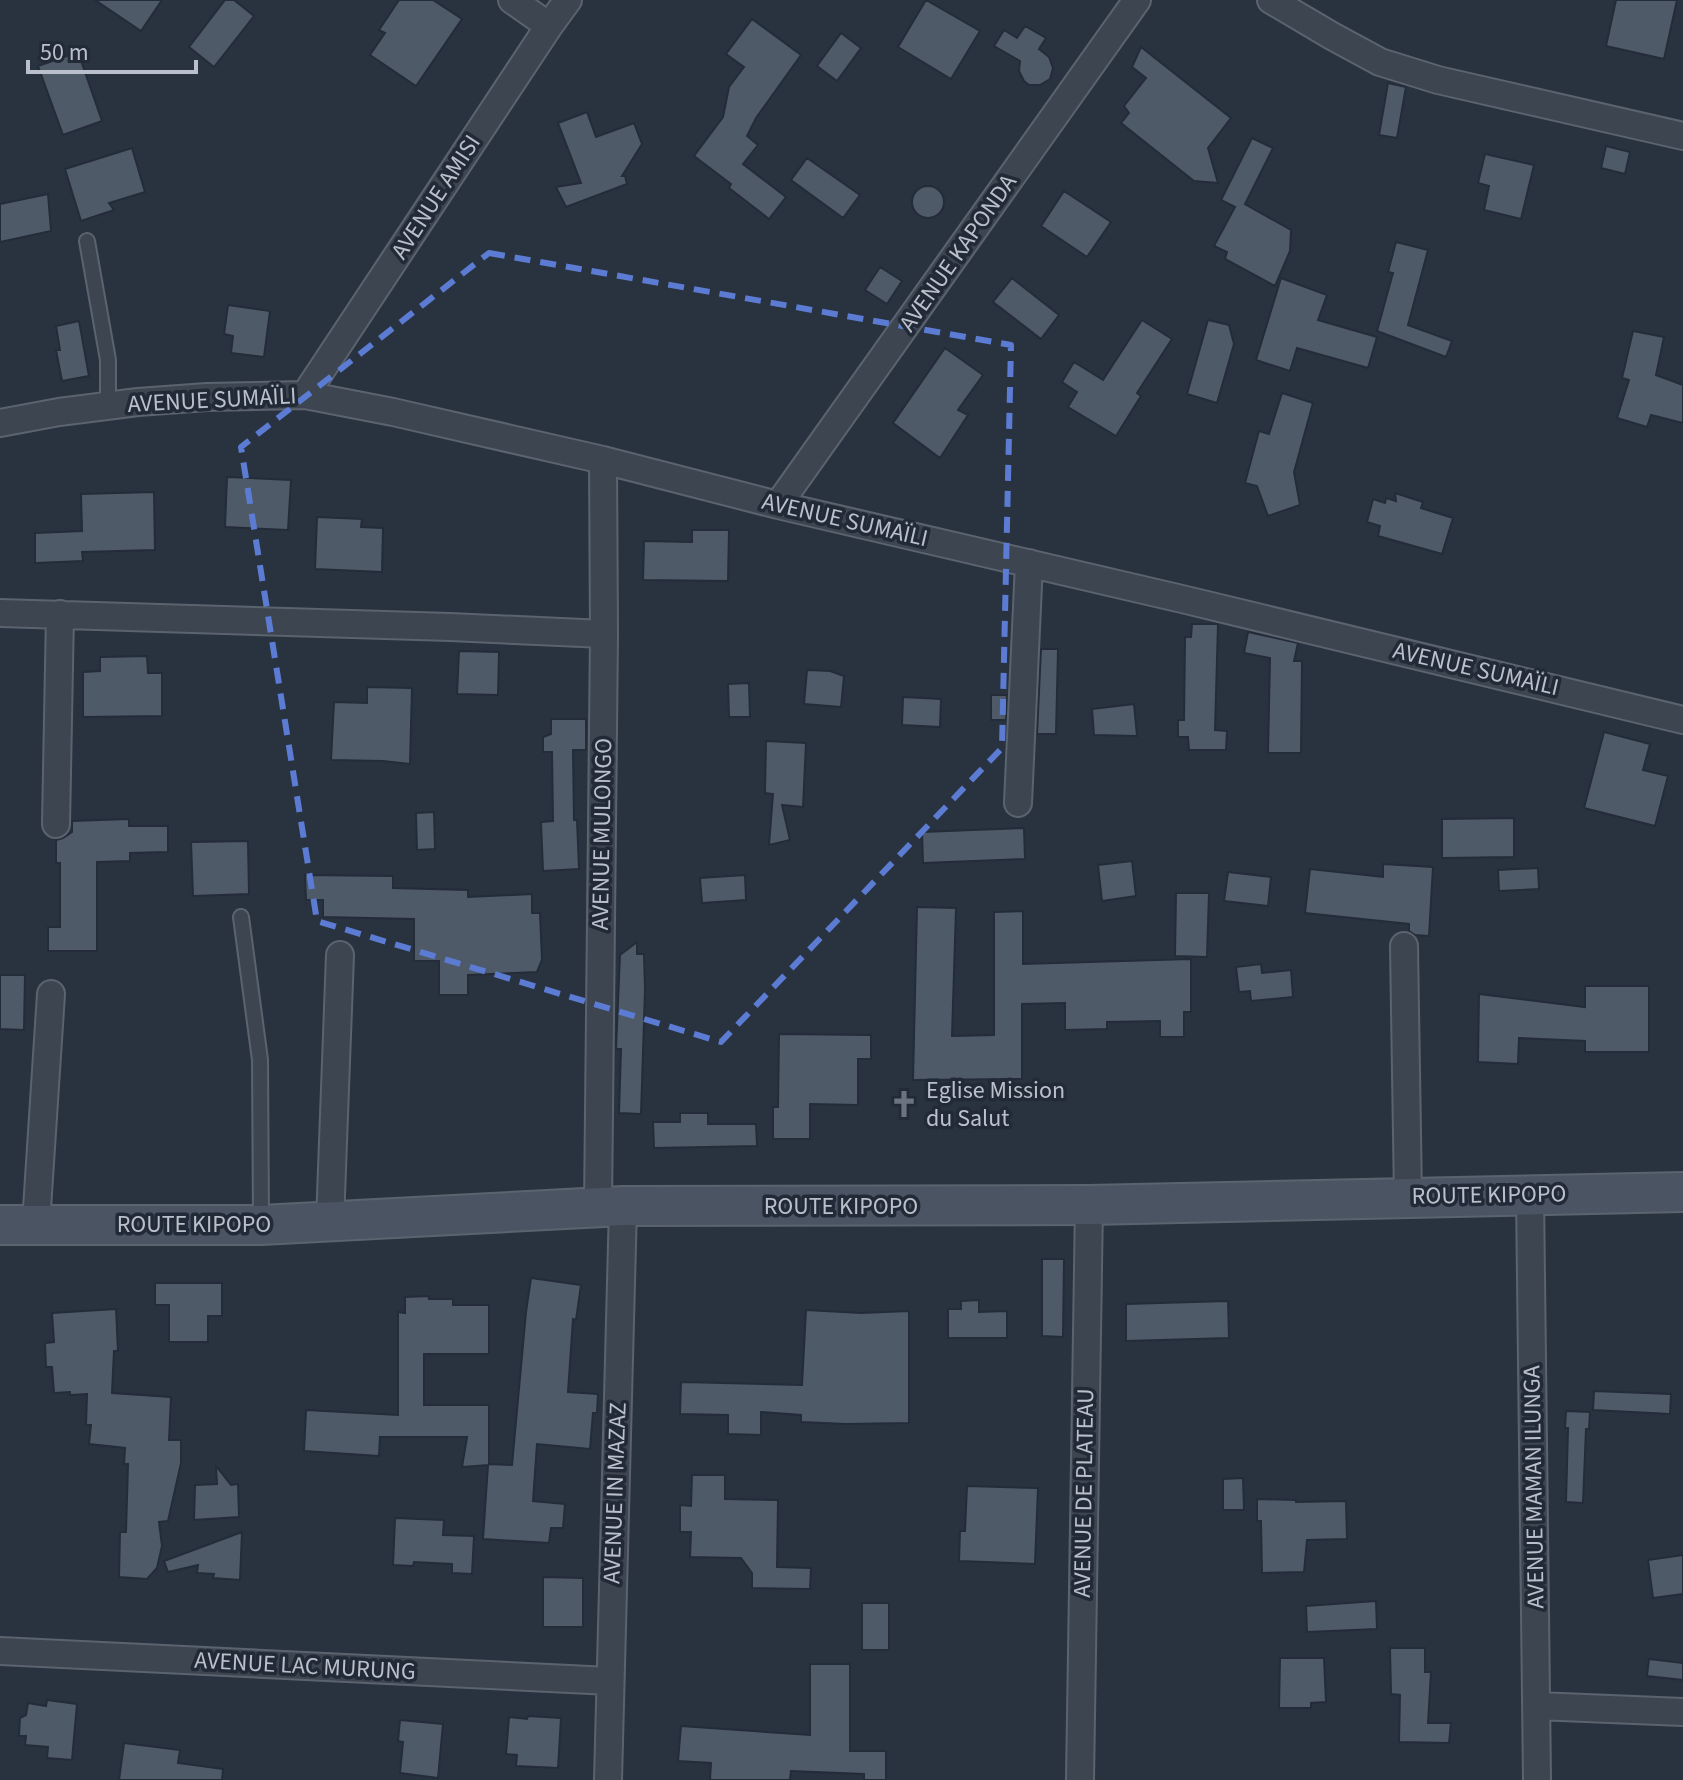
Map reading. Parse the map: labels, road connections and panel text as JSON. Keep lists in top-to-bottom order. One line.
{"streets":{"main road":["ROUTE KIPOPO"],"street":["AVENUE AMISI","AVENUE KAPONDA","AVENUE SUMAÏLI","AVENUE MULONGO","AVENUE MAMAN ILUNGA","AVENUE IN MAZAZ","AVENUE DE PLATEAU","AVENUE LAC MURUNG"]},"crossings":[["AVENUE AMISI","AVENUE SUMAÏLI"],["AVENUE KAPONDA","AVENUE SUMAÏLI"],["AVENUE SUMAÏLI","AVENUE MULONGO"],["AVENUE MULONGO","ROUTE KIPOPO"],["AVENUE MULONGO","AVENUE IN MAZAZ"],["ROUTE KIPOPO","AVENUE MAMAN ILUNGA"],["ROUTE KIPOPO","AVENUE IN MAZAZ"],["ROUTE KIPOPO","AVENUE DE PLATEAU"],["AVENUE IN MAZAZ","AVENUE LAC MURUNG"]],"places":{"church":["Eglise Mission du Salut"]},"scale_bar":"50 m"}
